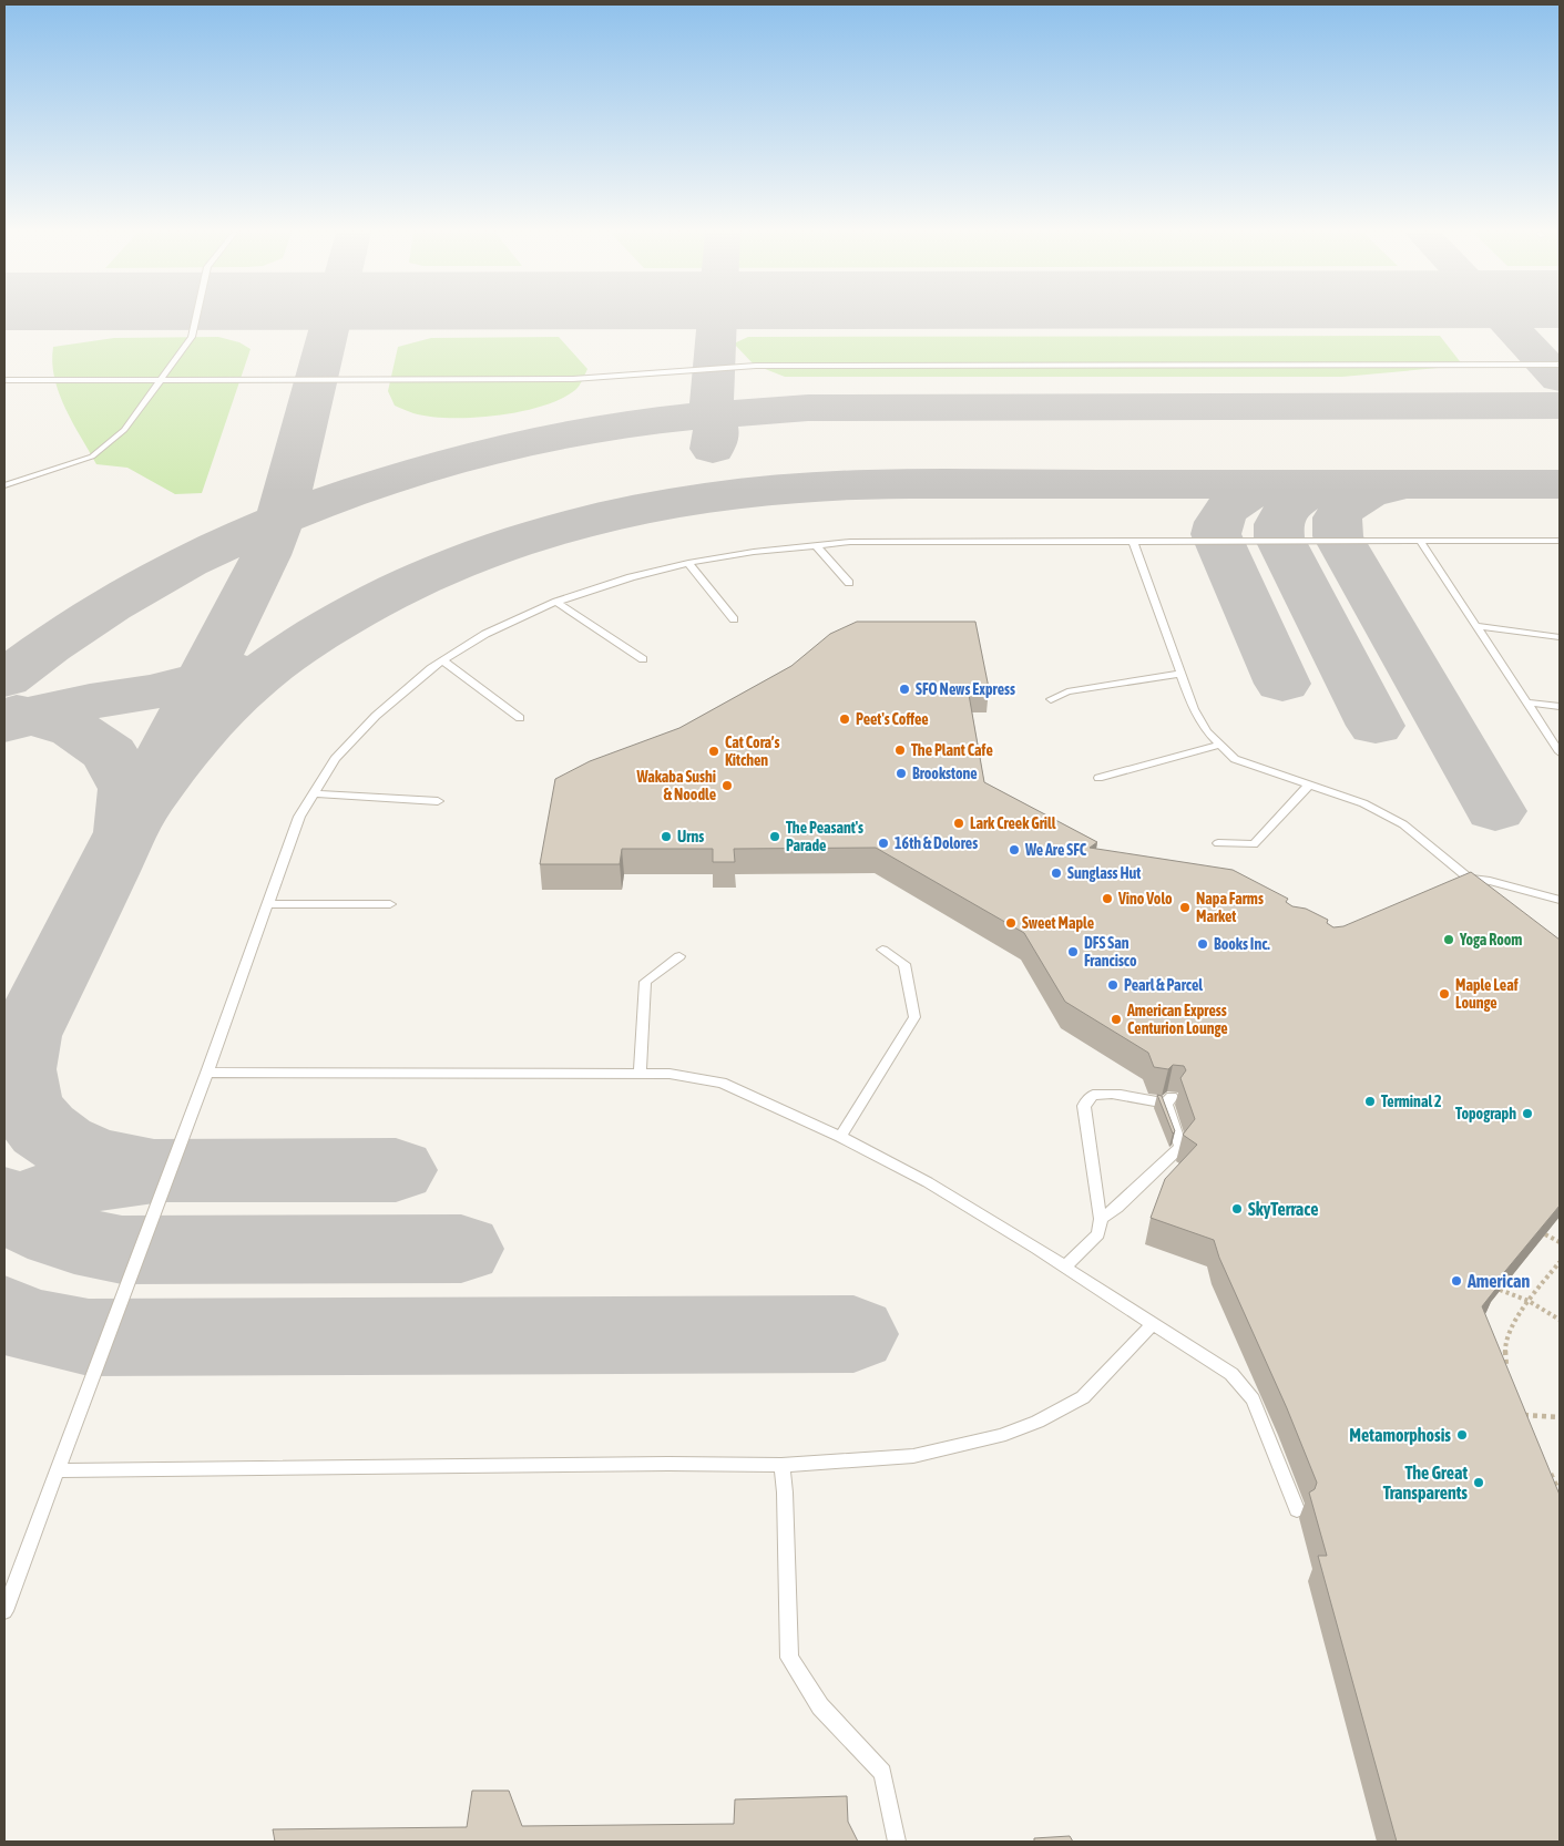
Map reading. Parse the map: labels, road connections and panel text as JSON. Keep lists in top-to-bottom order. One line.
{"places":["SFO News Express","Peet's Coffee","The Plant Cafe","Cat Cora’s Kitchen","Brookstone","Wakaba Sushi & Noodle","Lark Creek Grill","Urns","The Peasant's Parade","16th & Dolores","We Are SFC","Sunglass Hut","Vino Volo","Napa Farms Market","Sweet Maple","Yoga Room","Books Inc.","DFS San Francisco","Pearl & Parcel","Maple Leaf Lounge","American Express Centurion Lounge","Terminal 2","Topograph","SkyTerrace","American","Metamorphosis","The Great Transparents"]}
